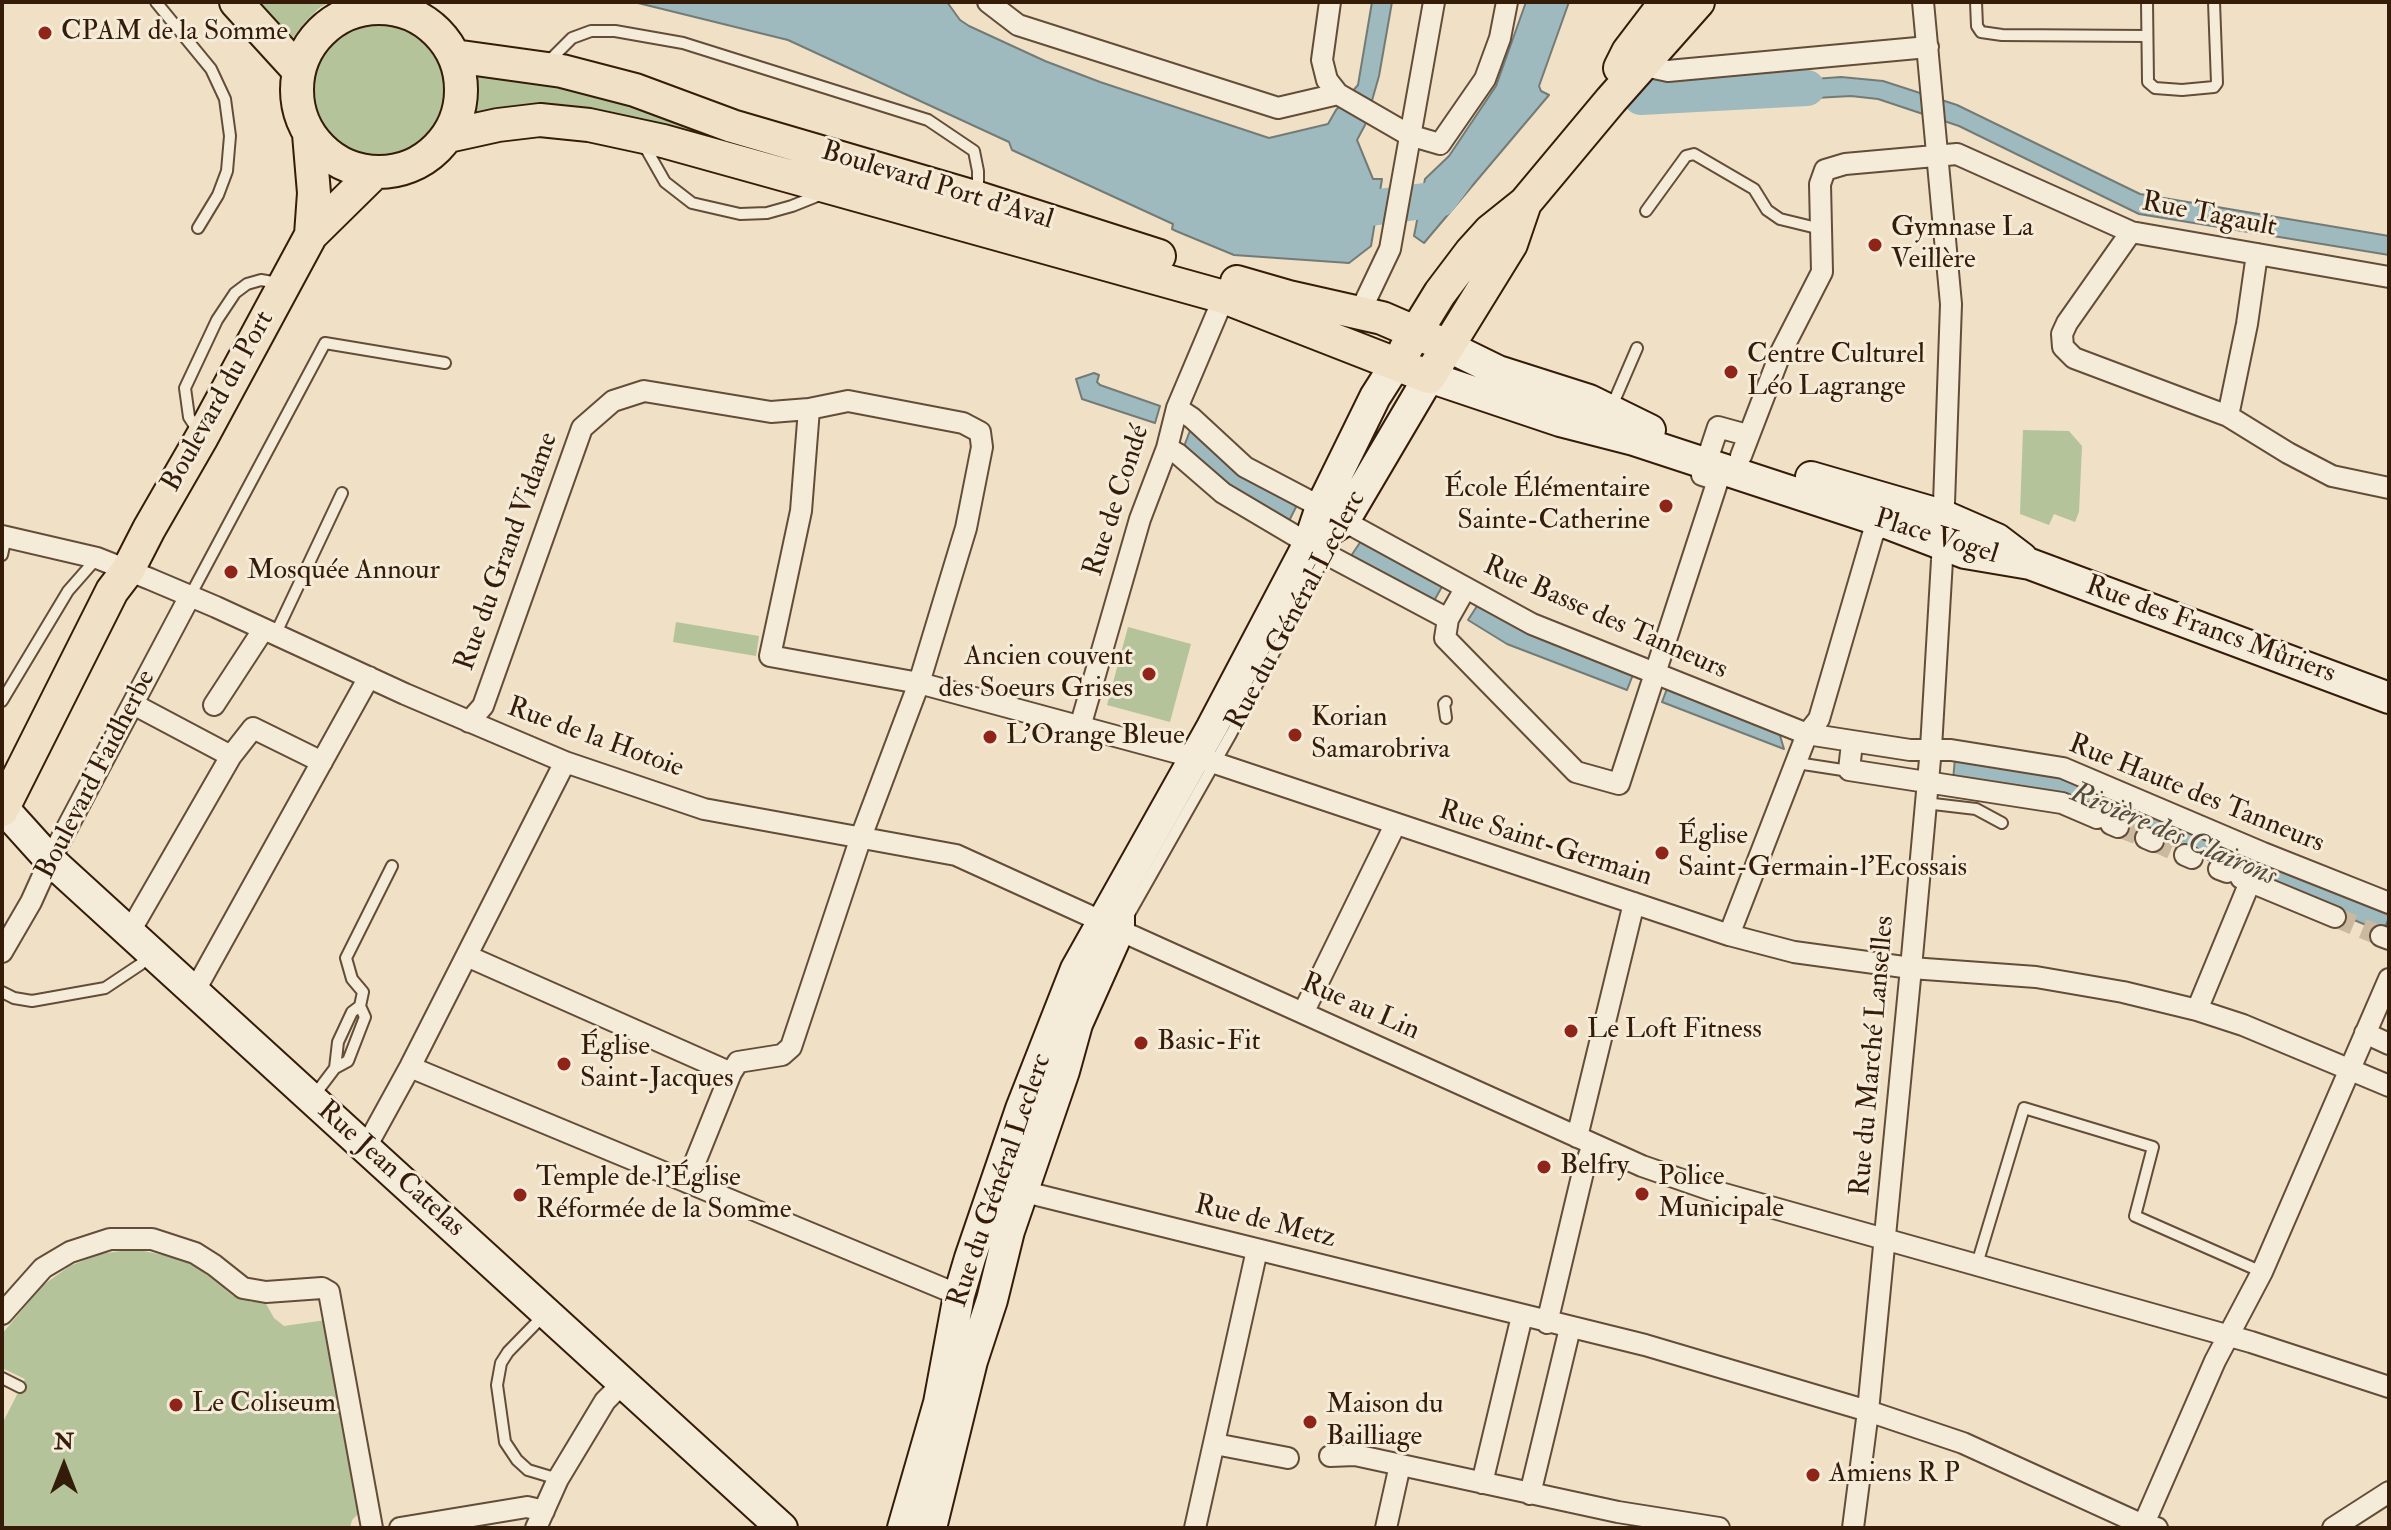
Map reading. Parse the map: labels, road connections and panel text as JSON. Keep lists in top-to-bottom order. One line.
{"streets":{"main road":["Boulevard Port d'Aval","Boulevard du Port","Place Vogel","Rue du Général Leclerc","Rue des Francs Mûriers","Rue Jean Catelas"],"street":["Rue Tagault","Rue de Condé","Rue du Grand Vidame","Rue Basse des Tanneurs","Rue de la Hotoie","Boulevard Faidherbe","Rue Haute des Tanneurs","Rue Saint-Germain","Rue au Lin","Rue du Marché Lanselles","Rue de Metz"]},"crossings":[["Boulevard Port d'Aval","Boulevard du Port"],["Boulevard Port d'Aval","Rue de Condé"],["Boulevard Port d'Aval","Place Vogel"],["Boulevard Port d'Aval","Rue du Général Leclerc"],["Rue Tagault","Rue du Marché Lanselles"],["Boulevard du Port","Rue de la Hotoie"],["Rue de Condé","Rue Basse des Tanneurs"],["Rue de Condé","Rue Saint-Germain"],["Place Vogel","Rue du Général Leclerc"],["Place Vogel","Rue des Francs Mûriers"],["Place Vogel","Rue du Marché Lanselles"],["Rue du Grand Vidame","Rue de la Hotoie"],["Rue du Grand Vidame","Rue Saint-Germain"],["Rue du Général Leclerc","Rue Basse des Tanneurs"],["Rue du Général Leclerc","Rue de la Hotoie"],["Rue du Général Leclerc","Rue Saint-Germain"],["Rue du Général Leclerc","Rue au Lin"],["Rue du Général Leclerc","Rue de Metz"],["Rue Basse des Tanneurs","Rue Haute des Tanneurs"],["Rue de la Hotoie","Boulevard Faidherbe"],["Rue de la Hotoie","Rue au Lin"],["Boulevard Faidherbe","Rue Jean Catelas"],["Rue Haute des Tanneurs","Rue du Marché Lanselles"],["Rue Saint-Germain","Rue du Marché Lanselles"],["Rue au Lin","Rue du Marché Lanselles"],["Rue du Marché Lanselles","Rue de Metz"]],"water":["Rivière des Clairons"],"places":["CPAM de la Somme","Gymnase La Veillère","Centre Culturel Léo Lagrange","École Élémentaire Sainte-Catherine","Mosquée Annour","Ancien couvent des Soeurs Grises","Korian Samarobriva","L'Orange Bleue","Église Saint-Germain-l'Ecossais","Le Loft Fitness","Basic-Fit","Église Saint-Jacques","Belfry","Police Municipale","Temple de l'Église Réformée de la Somme","Le Coliseum","Maison du Bailliage","Amiens R P"],"north":"top"}
